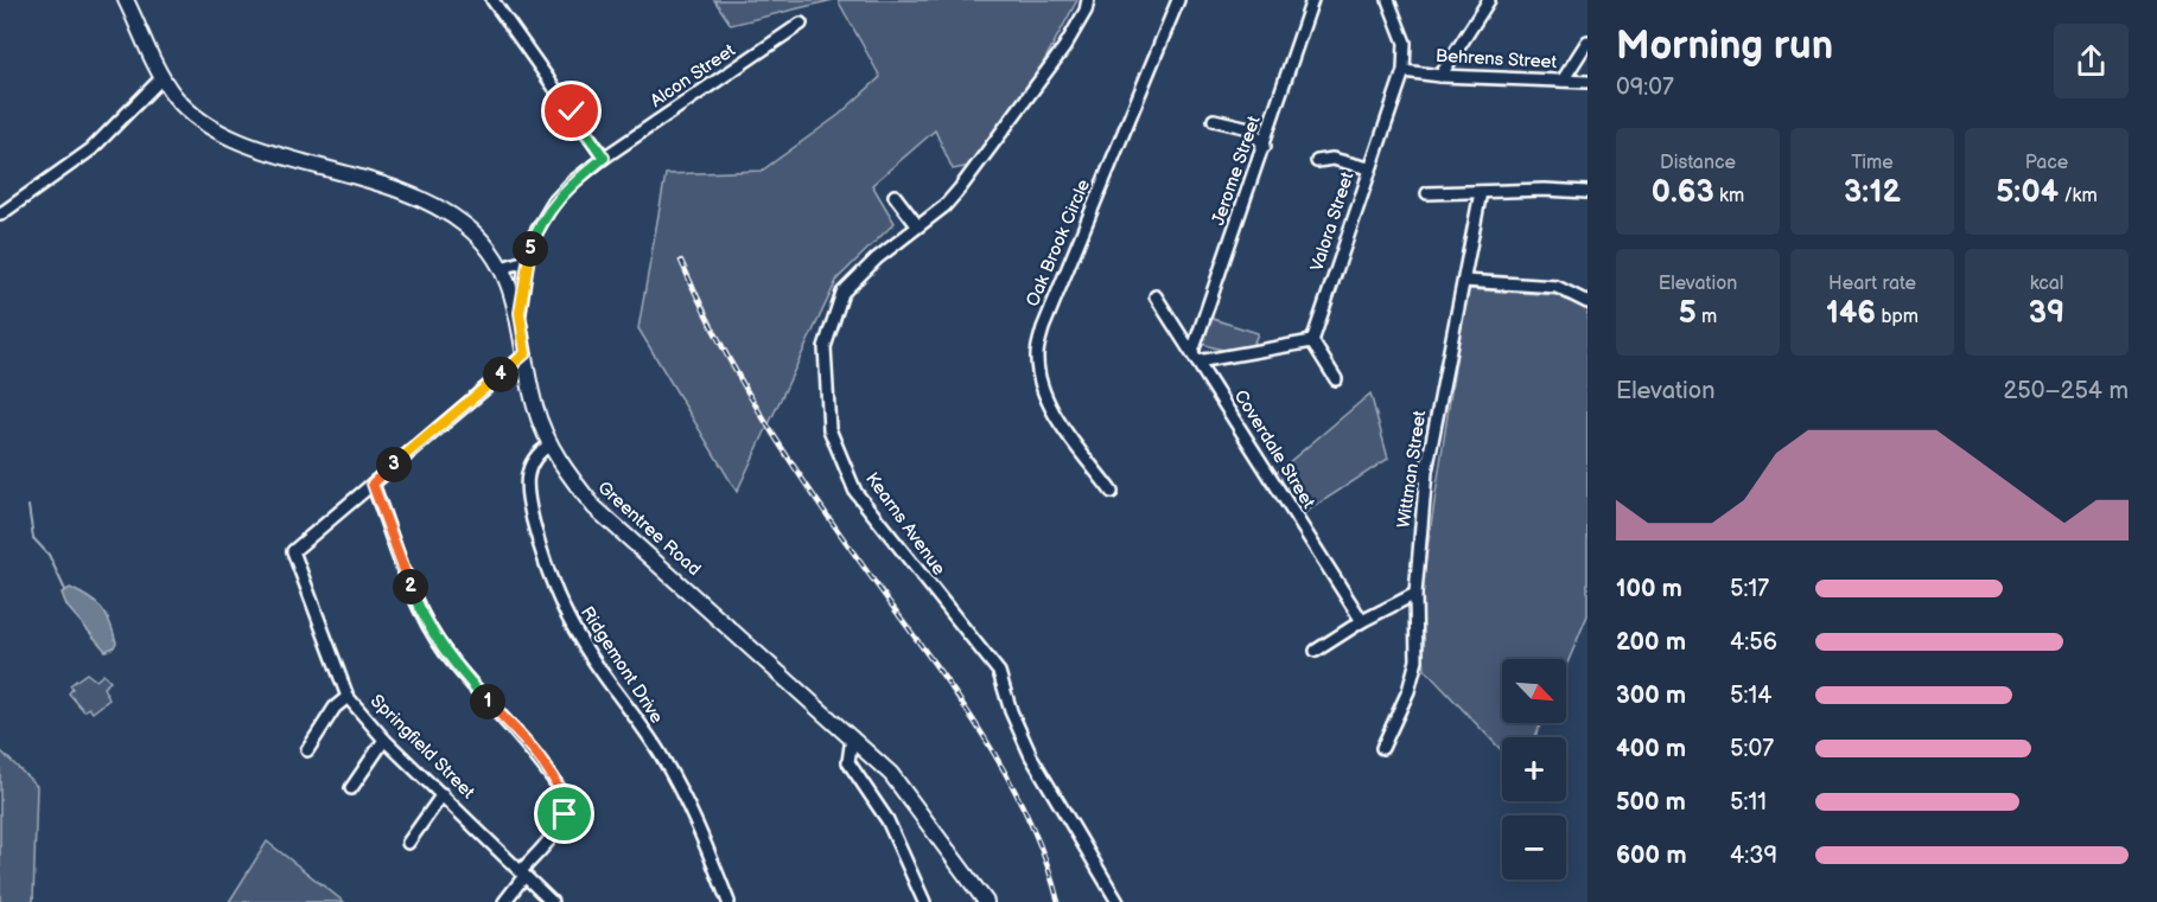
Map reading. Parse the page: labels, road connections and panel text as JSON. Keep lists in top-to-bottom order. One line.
{"streets":{"main road":["Greentree Road"],"street":["Behrens Street","Alcon Street","Jerome Street","Valora Street","Oak Brook Circle","Coverdale Street","Wittman Street","Kearns Avenue","Ridgemont Drive","Springfield Street"]},"crossings":[["Behrens Street","Valora Street"],["Alcon Street","Greentree Road"],["Jerome Street","Coverdale Street"],["Greentree Road","Ridgemont Drive"]],"north":"bottom right","page":{"heading":["Morning run","09:07"],"stats":[["Distance","0.63 km"],["Time","3:12"],["Pace","5:04 /km"],["Elevation","5 m"],["Heart rate","146 bpm"],["kcal","39"]],"pins":["5","4","3","2","1"],"chart":["Elevation","250–254 m"],"list":[{"name":"100 m","note":"5:17"},{"name":"200 m","note":"4:56"},{"name":"300 m","note":"5:14"},{"name":"400 m","note":"5:07"},{"name":"500 m","note":"5:11"},{"name":"600 m","note":"4:39"}],"map_buttons":["+","−"]}}
